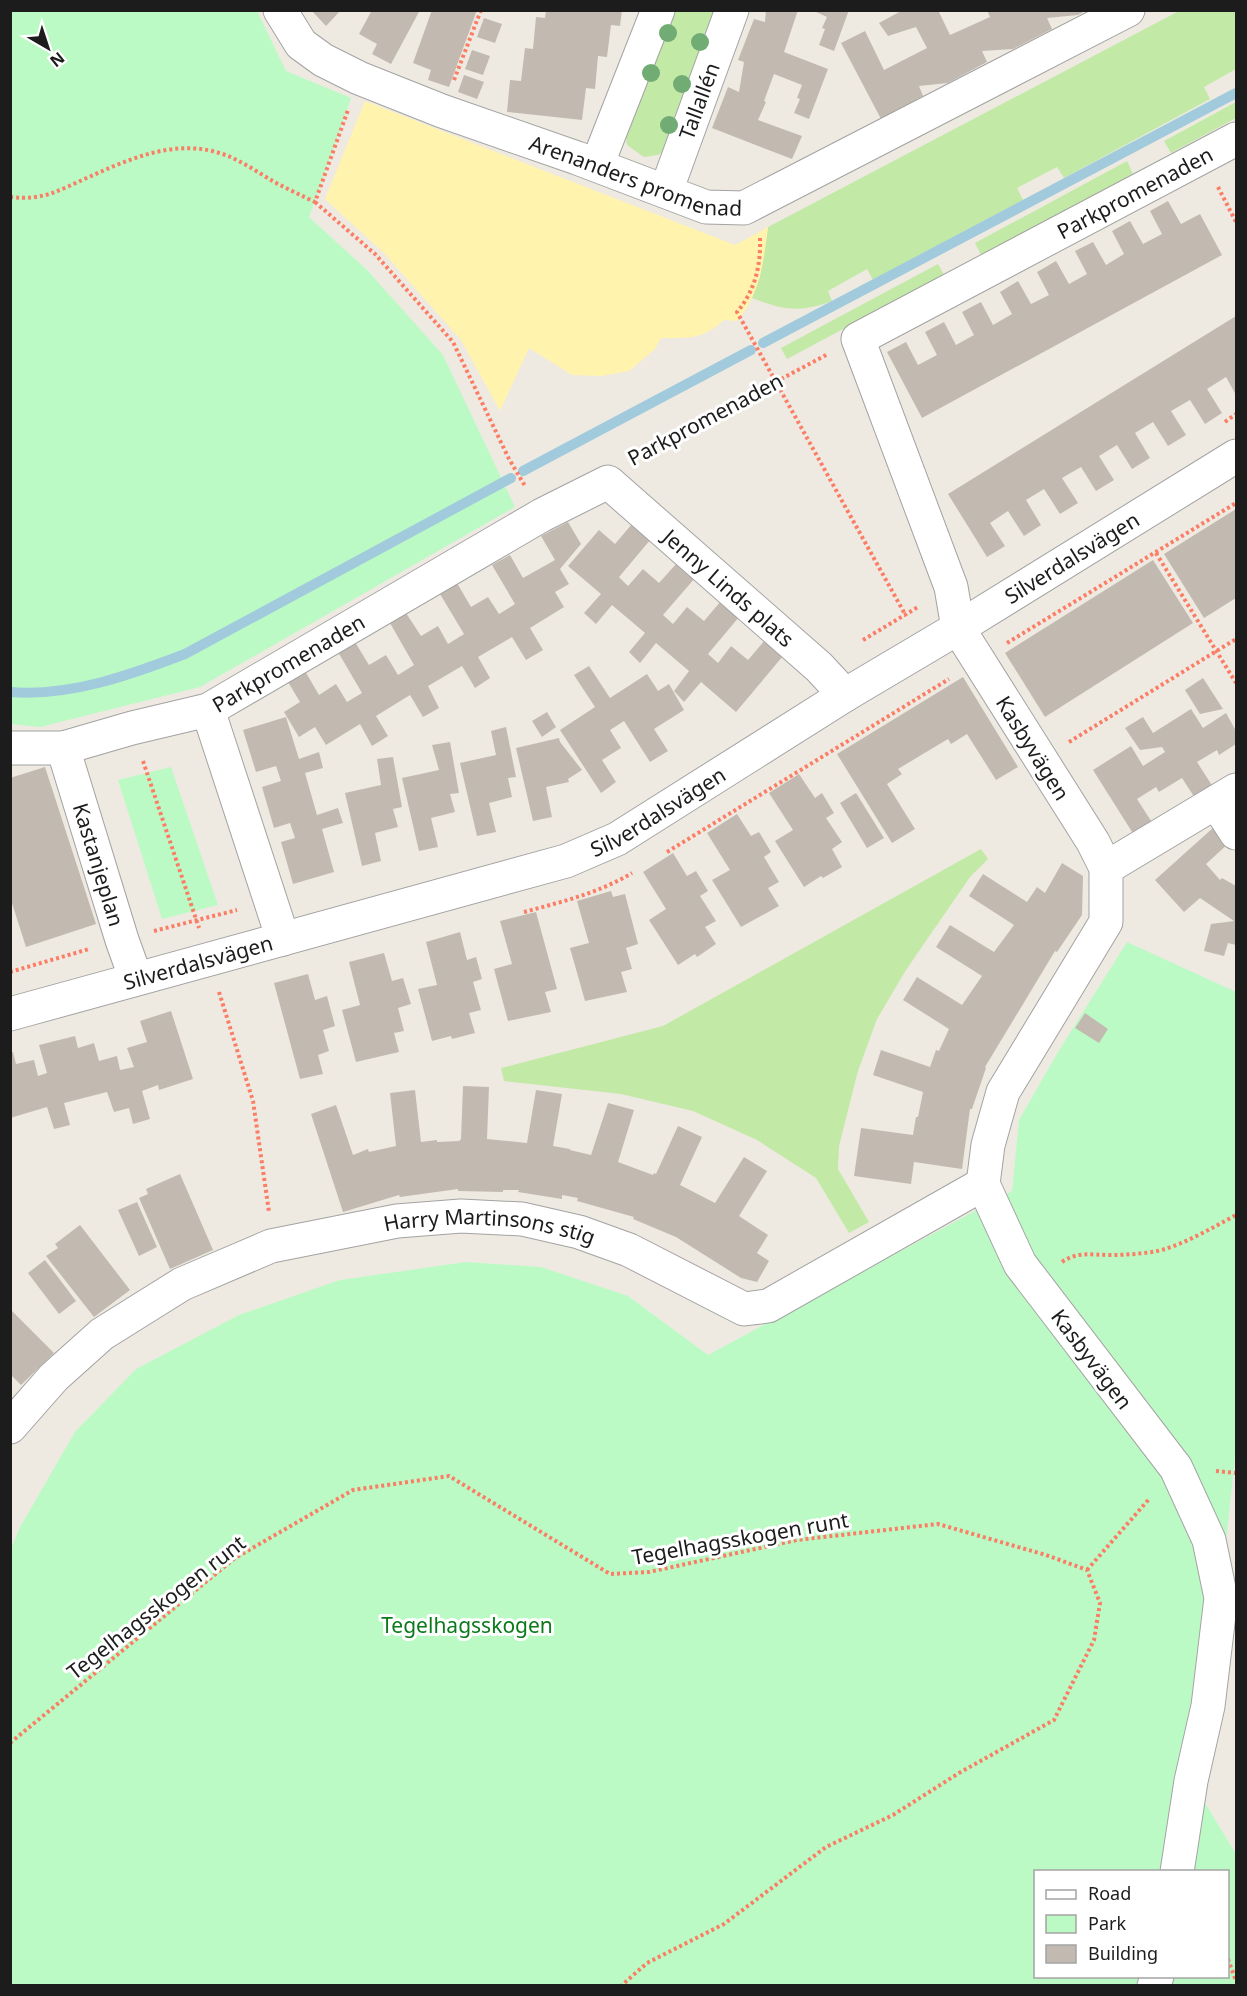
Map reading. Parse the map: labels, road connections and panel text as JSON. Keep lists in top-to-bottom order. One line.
{"streets":{"street":["Tallallén","Arenanders promenad","Parkpromenaden","Silverdalsvägen","Jenny Linds plats","Kasbyvägen","Kastanjeplan","Harry Martinsons stig"],"path":["Tegelhagsskogen runt"]},"crossings":[["Tallallén","Arenanders promenad"],["Parkpromenaden","Jenny Linds plats"],["Parkpromenaden","Kastanjeplan"],["Silverdalsvägen","Jenny Linds plats"],["Silverdalsvägen","Kasbyvägen"],["Silverdalsvägen","Kastanjeplan"],["Kasbyvägen","Harry Martinsons stig"]],"parks":["Tegelhagsskogen"],"legend":["Road","Park","Building"],"north":"bottom right"}
